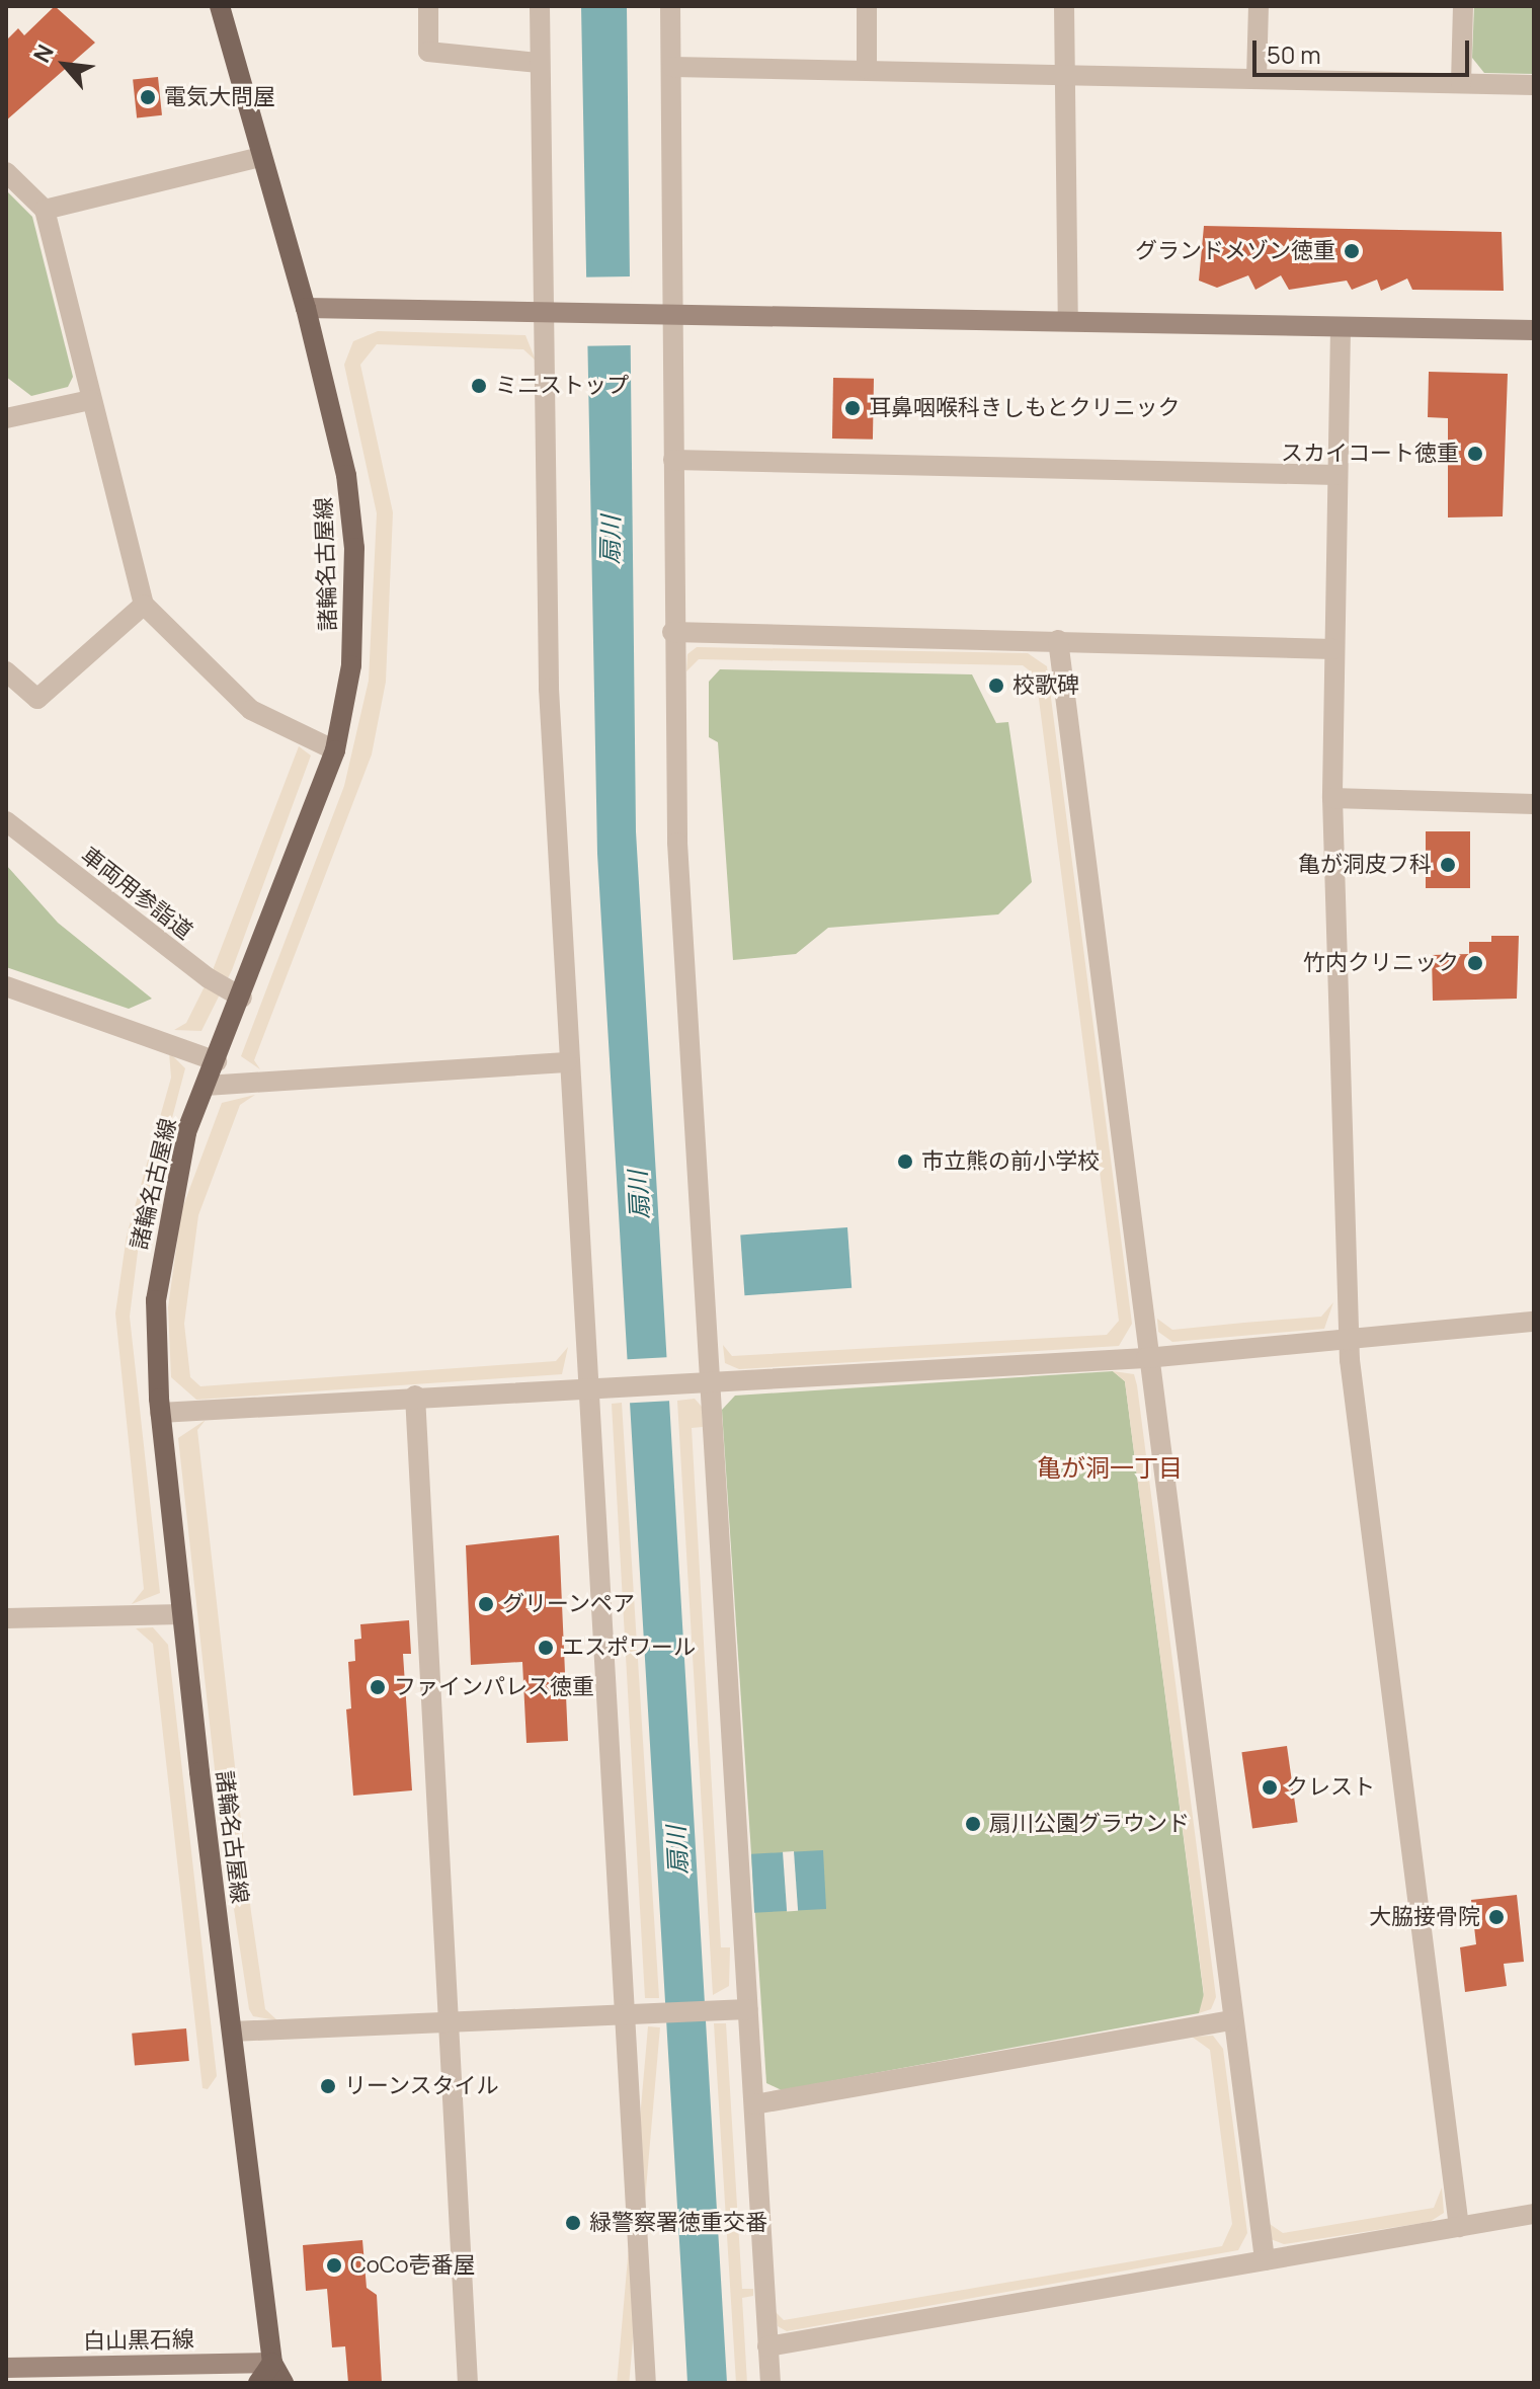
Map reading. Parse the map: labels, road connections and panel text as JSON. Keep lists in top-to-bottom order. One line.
{"streets":{"main road":["諸輪名古屋線"],"street":["車両用参詣道","白山黒石線"]},"crossings":[["諸輪名古屋線","車両用参詣道"],["諸輪名古屋線","白山黒石線"]],"districts":["亀が洞一丁目"],"water":["扇川"],"places":["電気大問屋","グランドメゾン徳重","ミニストップ","耳鼻咽喉科きしもとクリニック","スカイコート徳重","校歌碑","亀が洞皮フ科","竹内クリニック","市立熊の前小学校","グリーンペア","エスポワール","ファインパレス徳重","クレスト","扇川公園グラウンド","大脇接骨院","リーンスタイル","緑警察署徳重交番","CoCo壱番屋"],"scale_bar":"50 m","north":"top left"}
